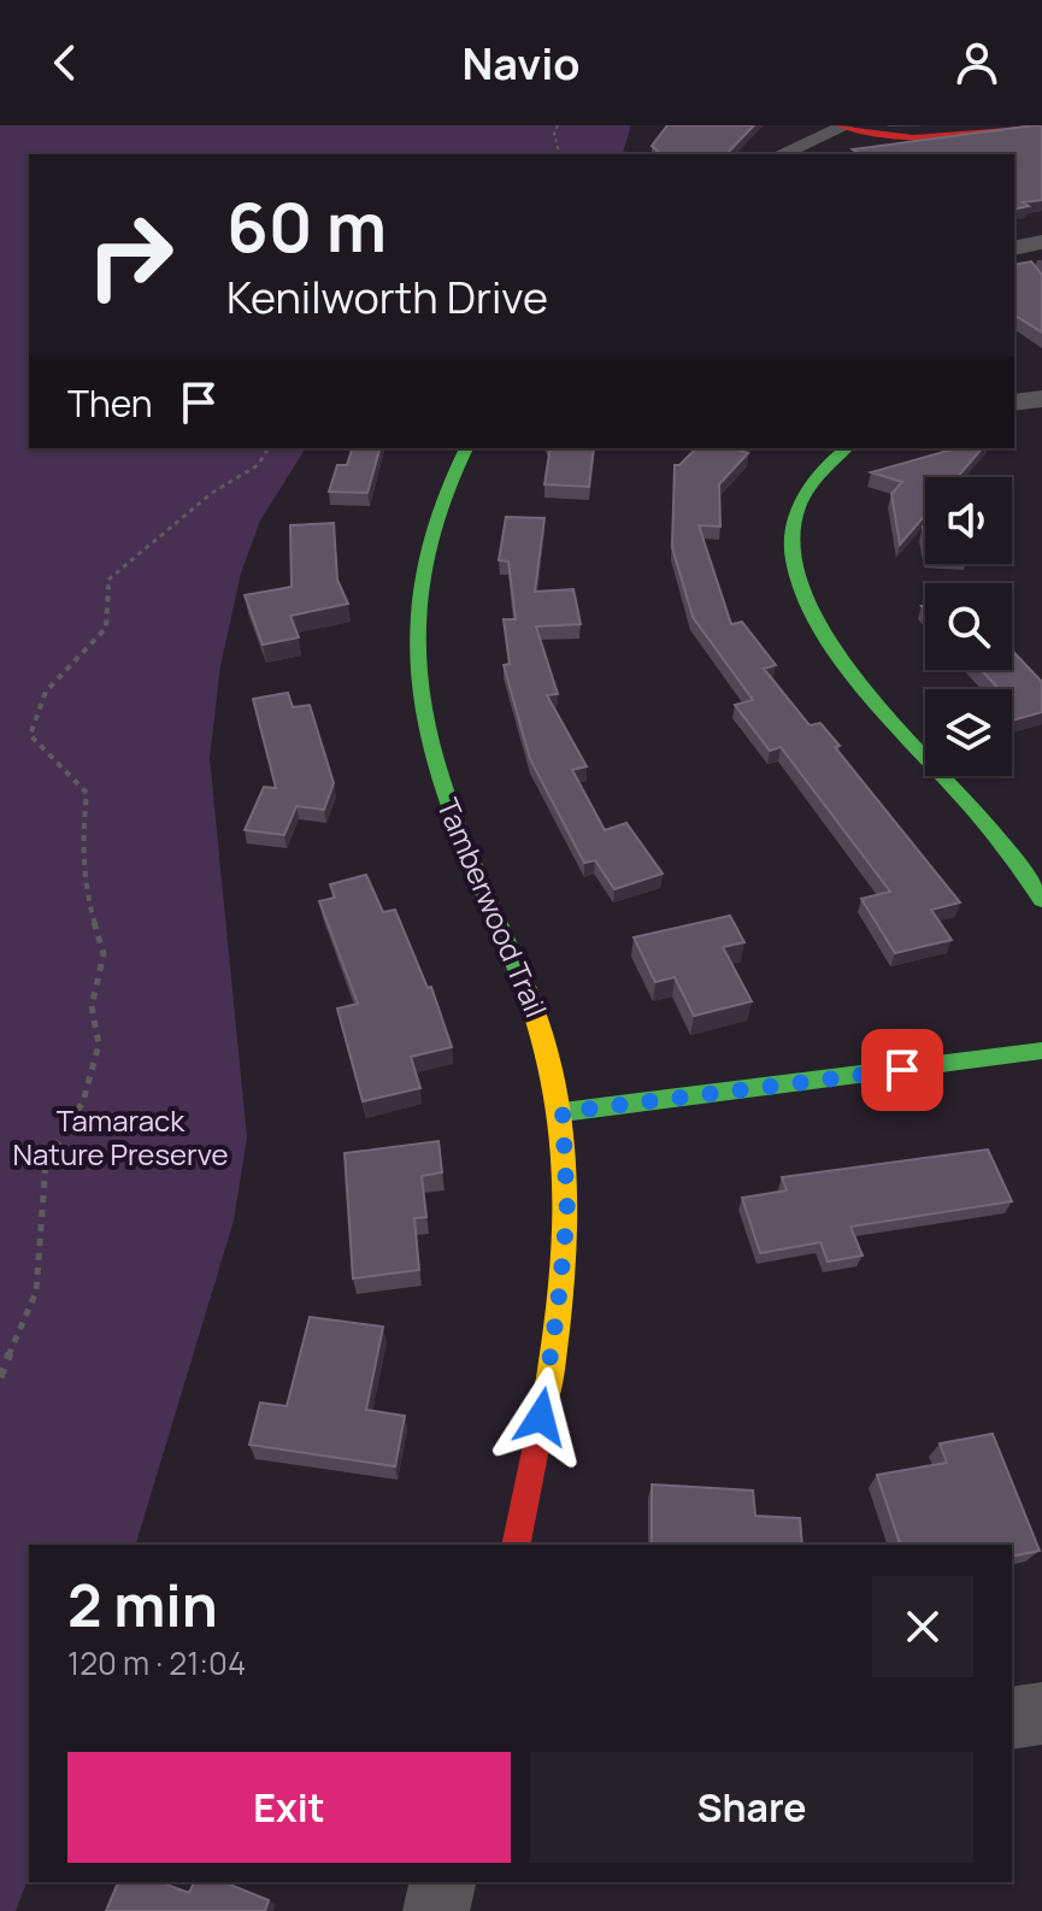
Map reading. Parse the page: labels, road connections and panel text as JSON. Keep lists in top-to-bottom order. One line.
{"streets":{"street":["Tamberwood Trail"]},"parks":["Tamarack Nature Preserve"],"page":{"header":"Navio","turn":["60 m","Kenilworth Drive"],"then":"Then","heading":["2 min","120 m · 21:04"],"buttons":["Exit","Share"]}}
